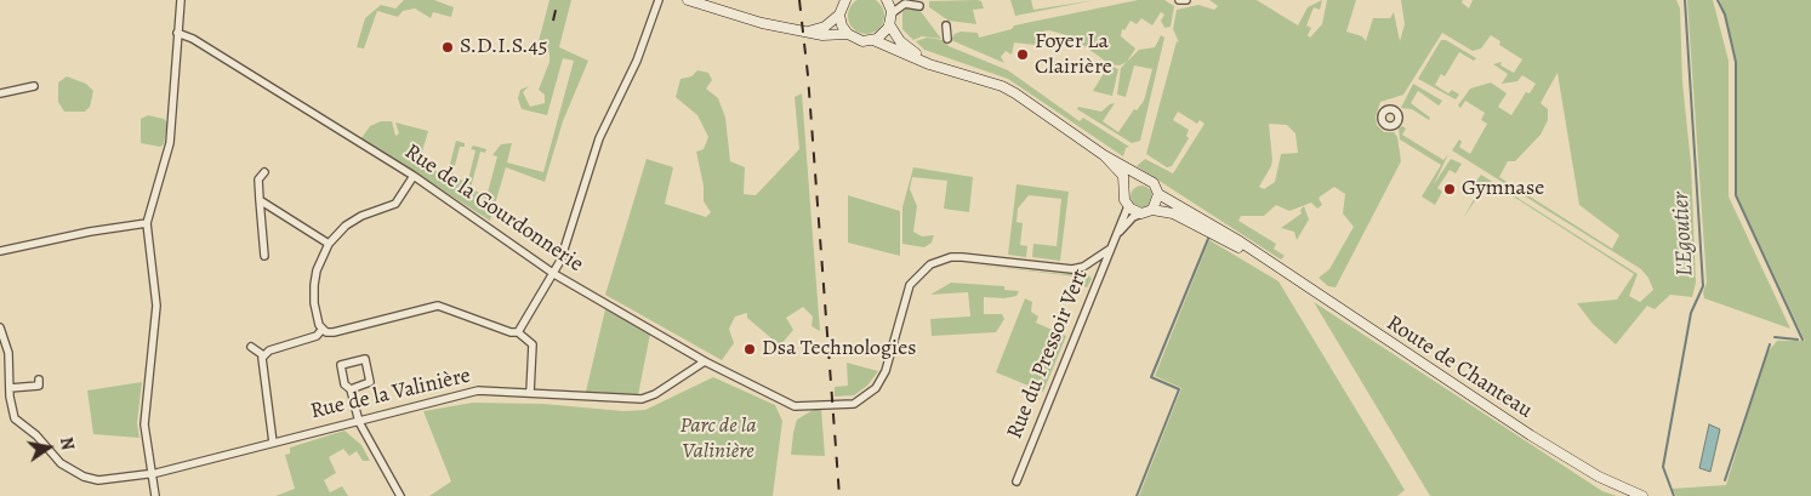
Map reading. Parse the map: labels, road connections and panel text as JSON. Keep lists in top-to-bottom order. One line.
{"streets":{"main road":["Route de Chanteau"],"street":["Rue de la Gourdonnerie","Rue du Pressoir Vert","Rue de la Valinière"]},"crossings":[["Rue de la Gourdonnerie","Rue du Pressoir Vert"],["Rue de la Gourdonnerie","Rue de la Valinière"],["Rue du Pressoir Vert","Route de Chanteau"]],"water":["L'Egoutier"],"parks":["Parc de la Valinière"],"places":["S.D.I.S.45","Foyer La Clairière","Gymnase","Dsa Technologies"],"north":"right"}
